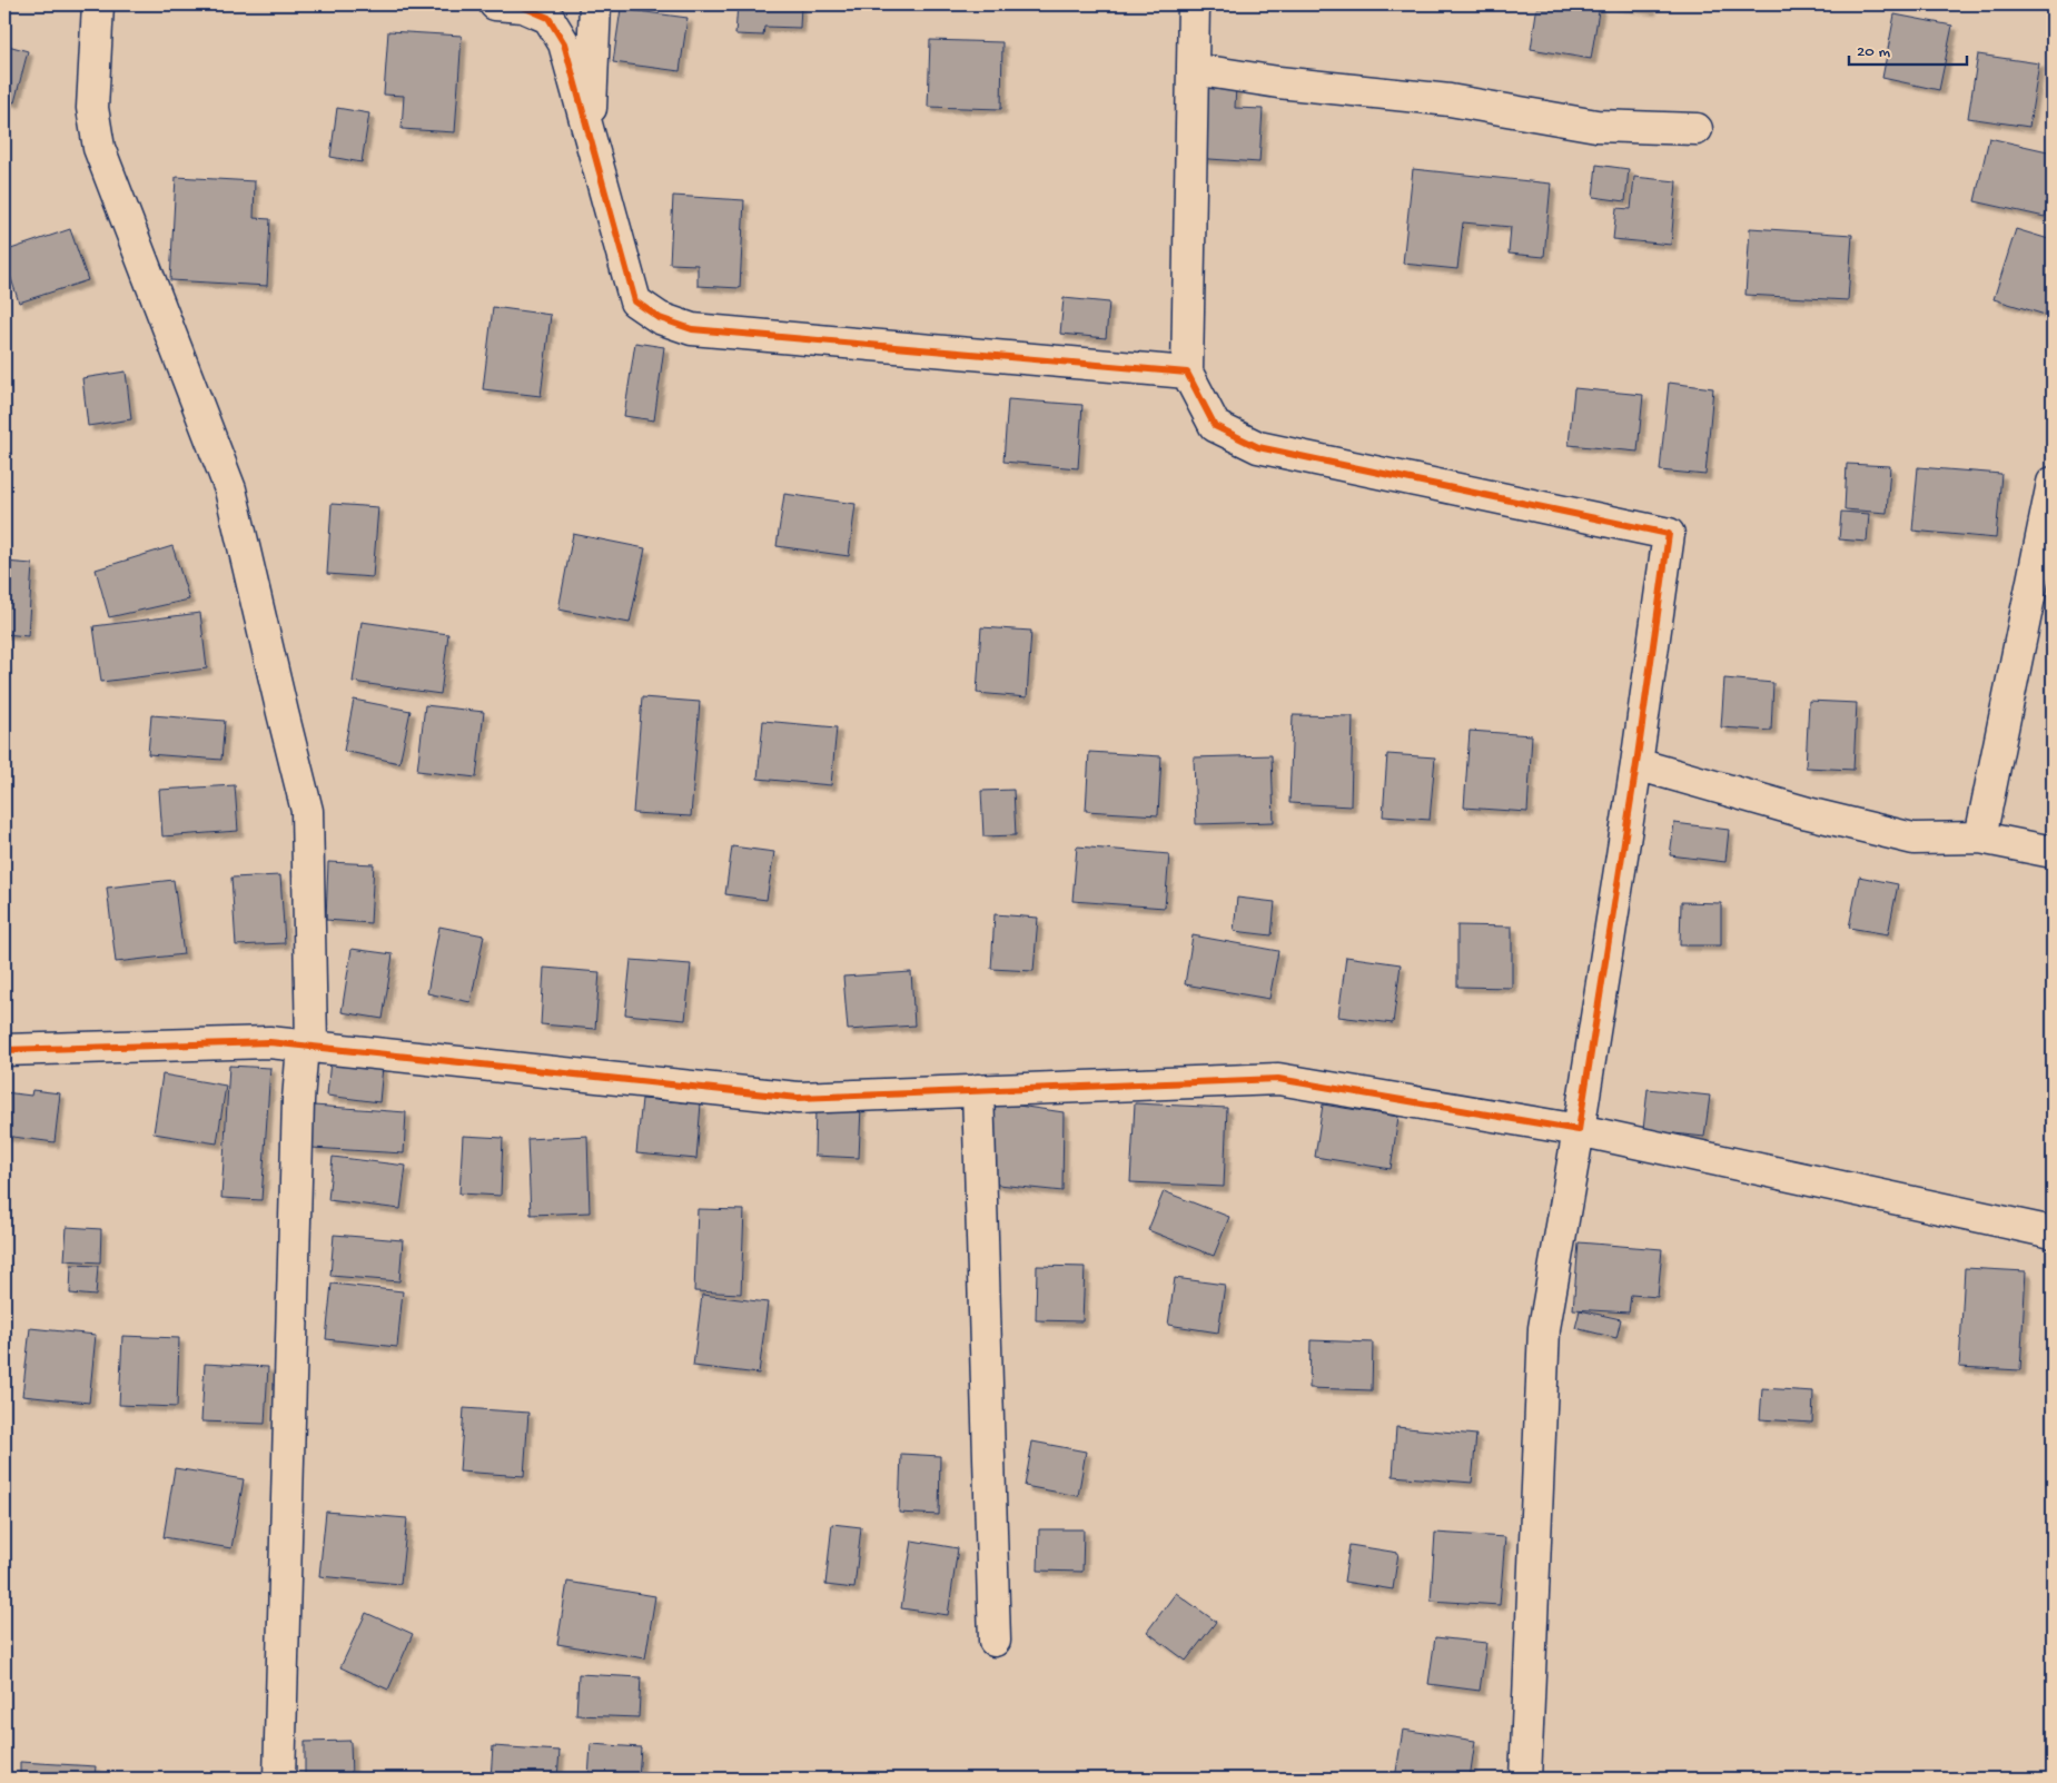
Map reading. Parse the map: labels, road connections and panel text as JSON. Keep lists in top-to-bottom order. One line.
{"scale_bar":"20 m"}
